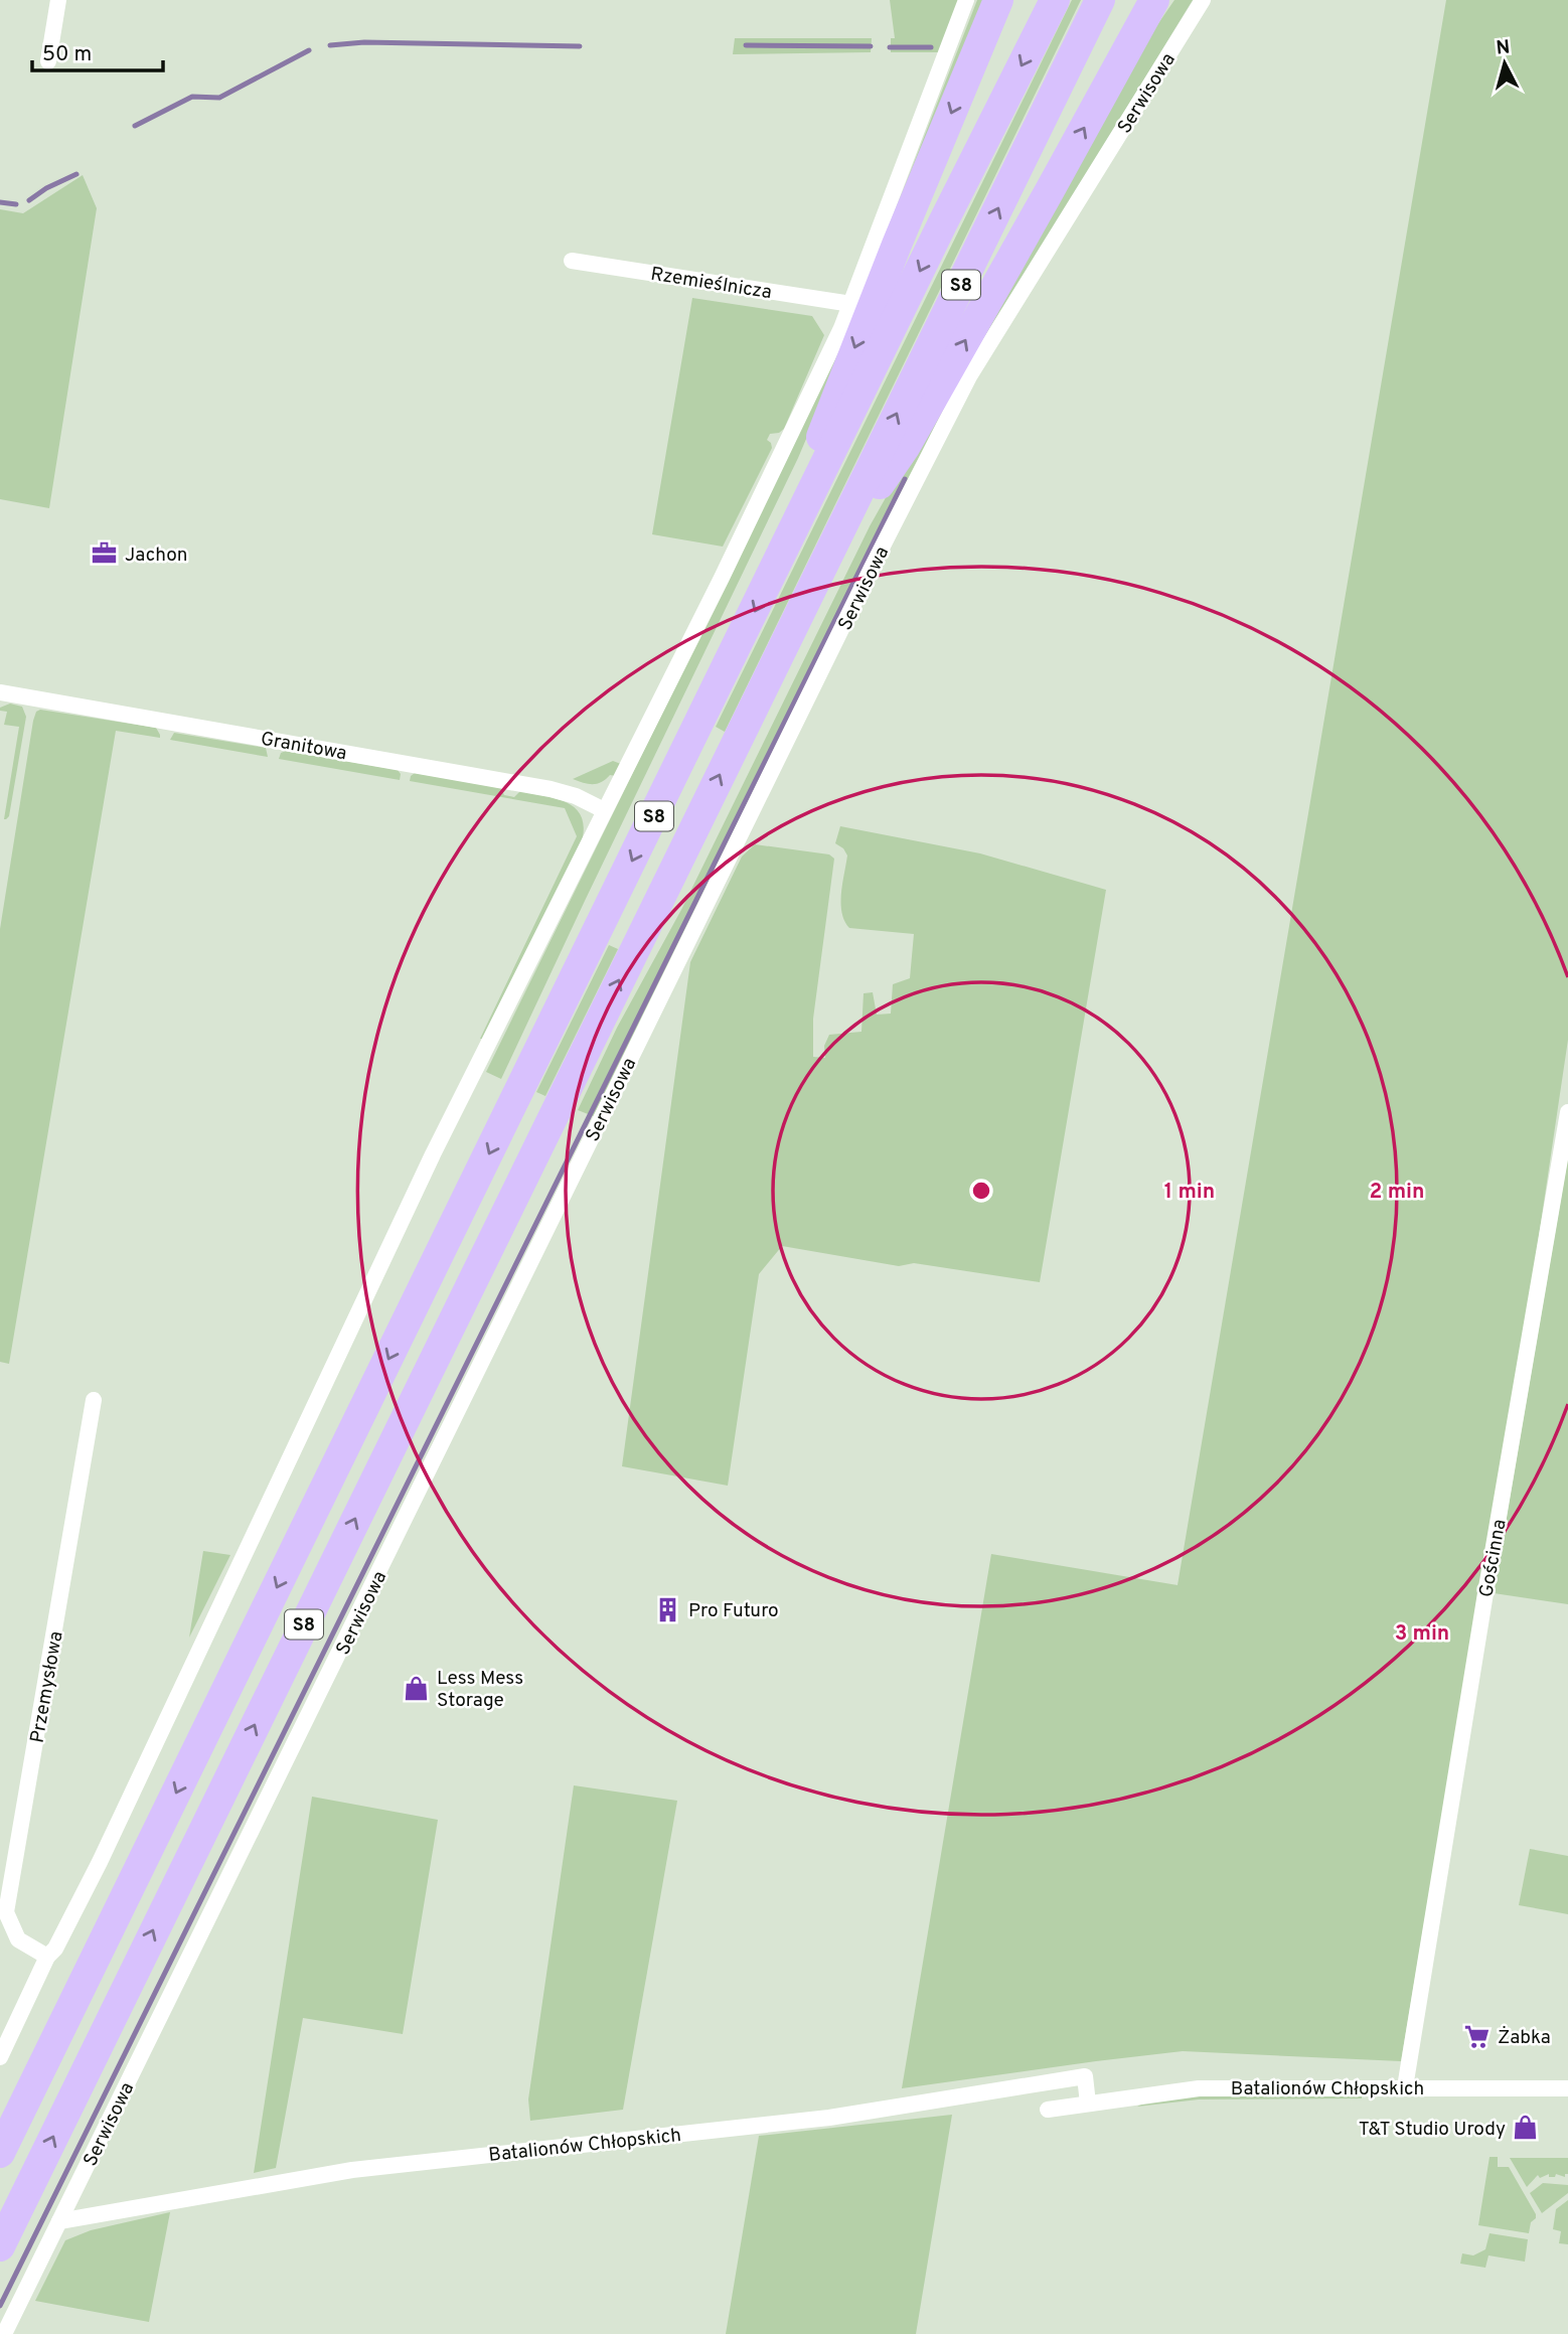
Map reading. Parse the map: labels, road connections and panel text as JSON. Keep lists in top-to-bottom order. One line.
{"streets":{"highway":["S8"],"street":["Serwisowa","Rzemieślnicza","Granitowa","Gościnna","Przemysłowa","Batalionów Chłopskich"]},"crossings":[["Serwisowa","Batalionów Chłopskich"],["Gościnna","Batalionów Chłopskich"]],"places":{"office":["Jachon"],"building":["Pro Futuro"],"shop":["Less Mess Storage","T&T Studio Urody"],"supermarket":["Żabka"]},"scale_bar":"50 m","north":"top","rings":["1 min","2 min","3 min"]}
